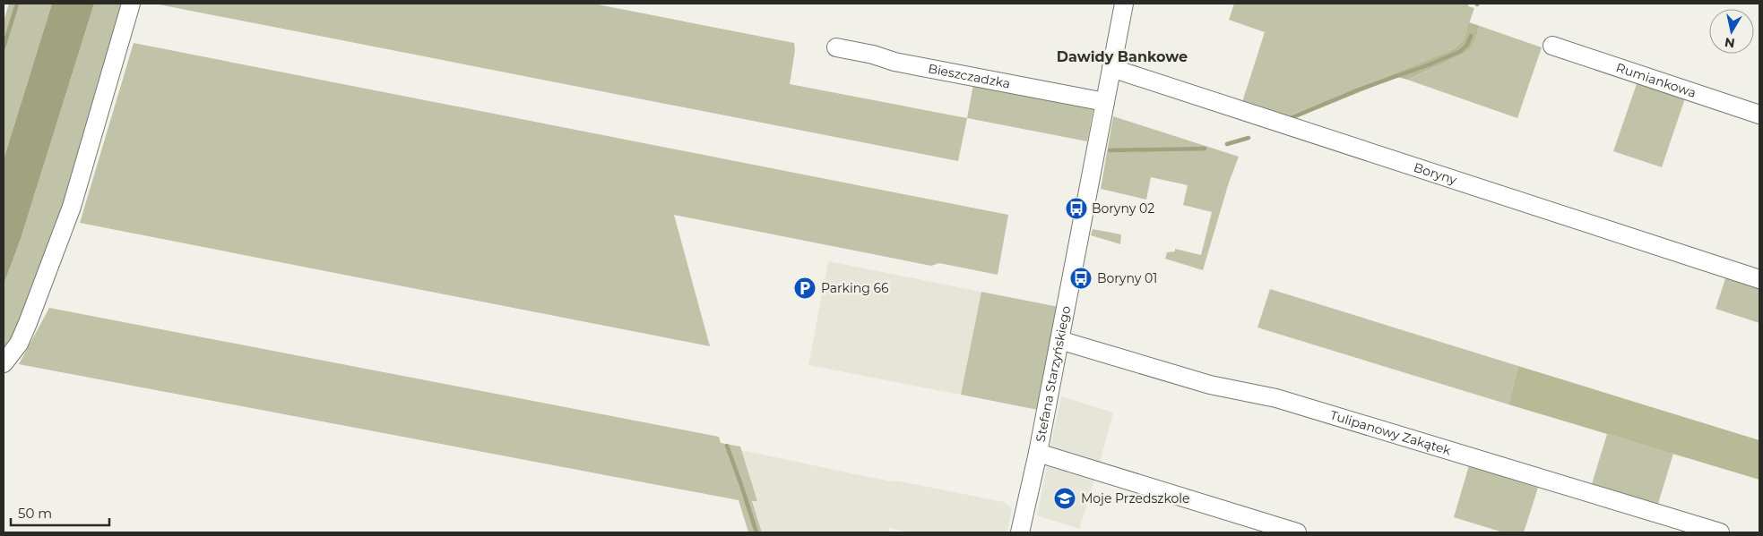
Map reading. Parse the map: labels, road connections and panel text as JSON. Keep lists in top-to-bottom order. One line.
{"streets":{"street":["Bieszczadzka","Rumiankowa","Boryny","Stefana Starzyńskiego","Tulipanowy Zakątek"]},"crossings":[["Bieszczadzka","Stefana Starzyńskiego"],["Boryny","Stefana Starzyńskiego"],["Stefana Starzyńskiego","Tulipanowy Zakątek"]],"districts":["Dawidy Bankowe"],"places":{"bus stop":["Boryny 02","Boryny 01"],"parking":["Parking 66"],"school or university":["Moje Przedszkole"]},"scale_bar":"50 m","north":"bottom"}
